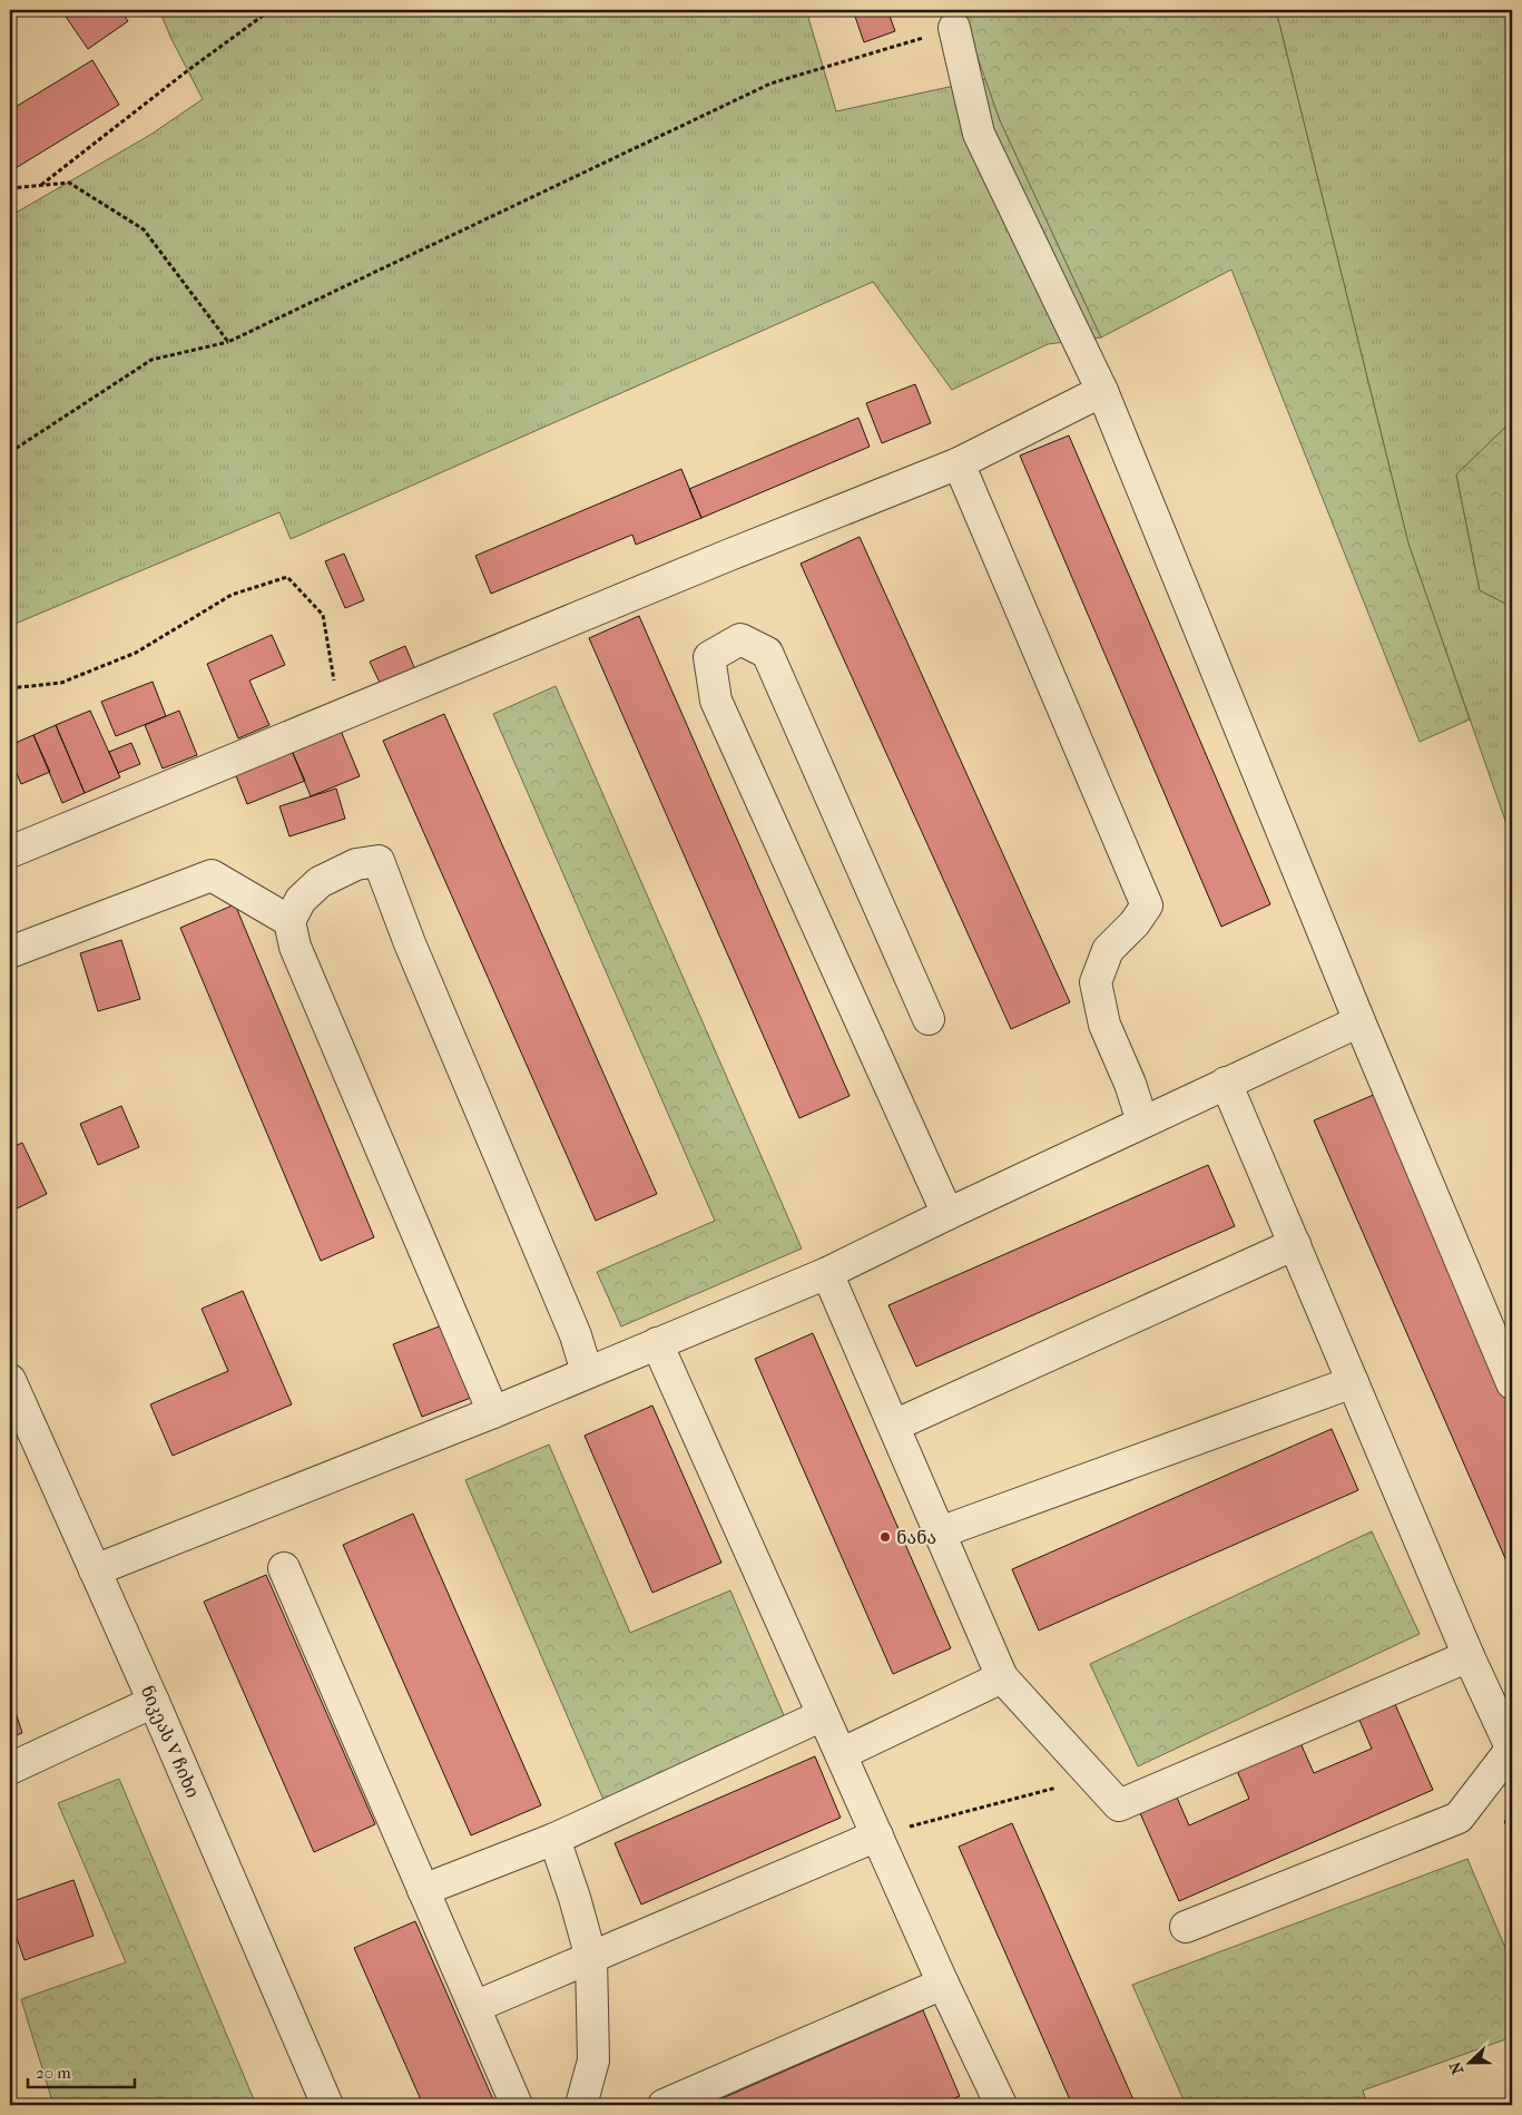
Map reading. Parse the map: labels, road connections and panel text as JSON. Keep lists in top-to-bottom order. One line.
{"streets":{"street":["ნიკეას V ჩიხი"]},"places":["ნანა"],"scale_bar":"20 m","north":"left"}
